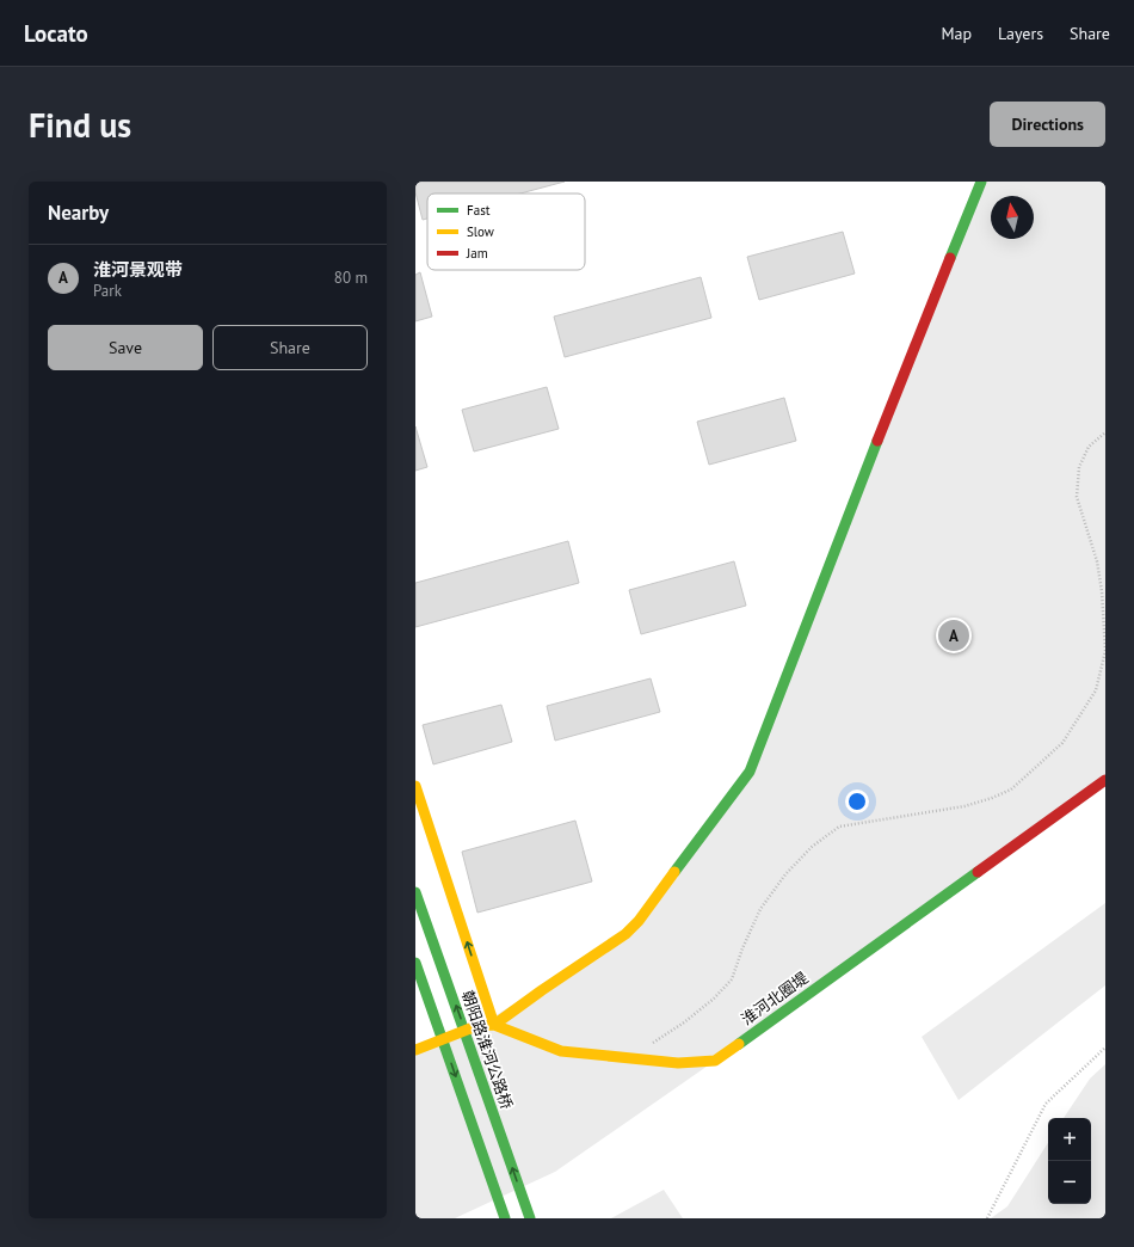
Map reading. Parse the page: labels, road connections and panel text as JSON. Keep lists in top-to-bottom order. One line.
{"streets":{"street":["淮河北圈堤","朝阳路淮河公路桥"]},"legend":["Fast","Slow","Jam"],"north":"top","page":{"header":"Locato","nav":["Map","Layers","Share"],"buttons":["Directions",["Save","Share"]],"title":"Find us","heading":"Nearby","list":[{"mark":"A","name":"淮河景观带","note":"Park","value":"80 m"}],"pins":"A","map_buttons":["+","−"]}}
